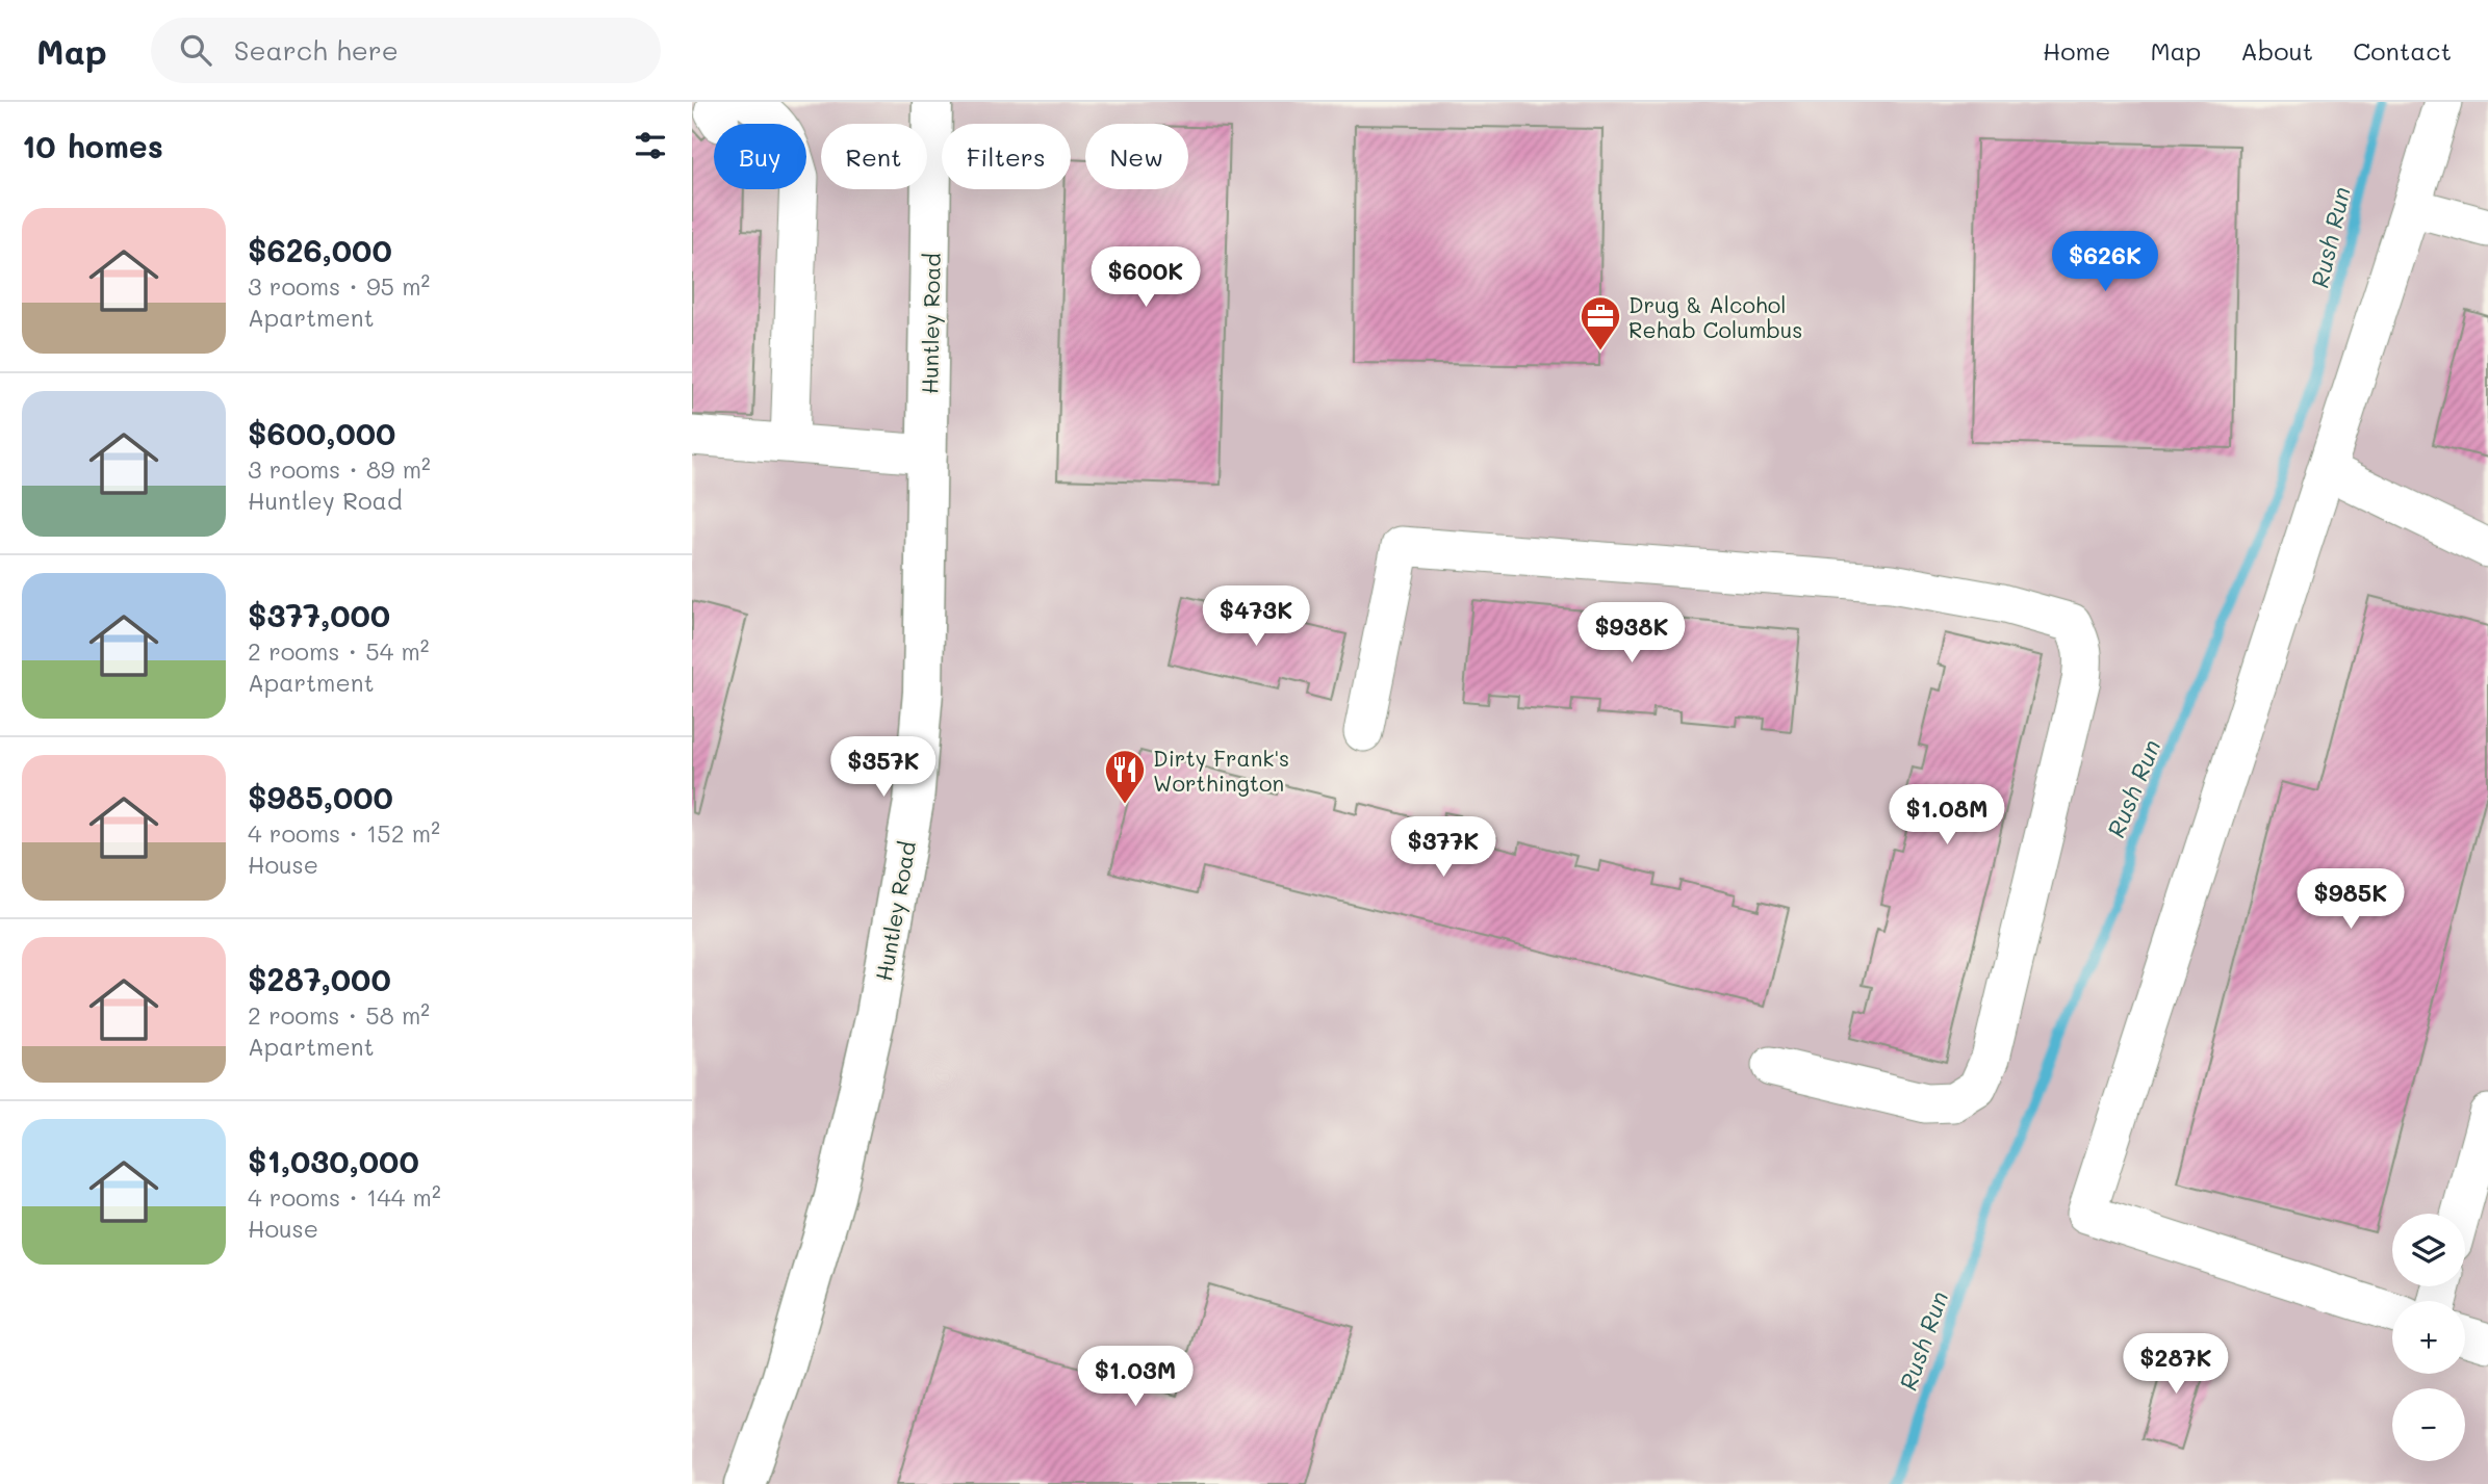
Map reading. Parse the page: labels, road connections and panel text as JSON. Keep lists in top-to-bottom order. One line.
{"streets":{"main road":["Huntley Road"]},"water":["Rush Run"],"places":{"office":["Drug & Alcohol Rehab Columbus"],"restaurant":["Dirty Frank's Worthington"]},"page":{"header":"Map","search":"Search here","nav":["Home","Map","About","Contact"],"heading":"10 homes","chip":["Buy","Rent","Filters","New"],"list":[{"name":"$626,000","note":"3 rooms · 95 m² · Apartment"},{"name":"$600,000","note":"3 rooms · 89 m² · Huntley Road"},{"name":"$377,000","note":"2 rooms · 54 m² · Apartment"},{"name":"$985,000","note":"4 rooms · 152 m² · House"},{"name":"$287,000","note":"2 rooms · 58 m² · Apartment"},{"name":"$1,030,000","note":"4 rooms · 144 m² · House"}],"price":["$626K","$600K","$473K","$938K","$357K","$1.08M","$377K","$985K","$287K","$1.03M"],"map_buttons":["+","−"]}}
